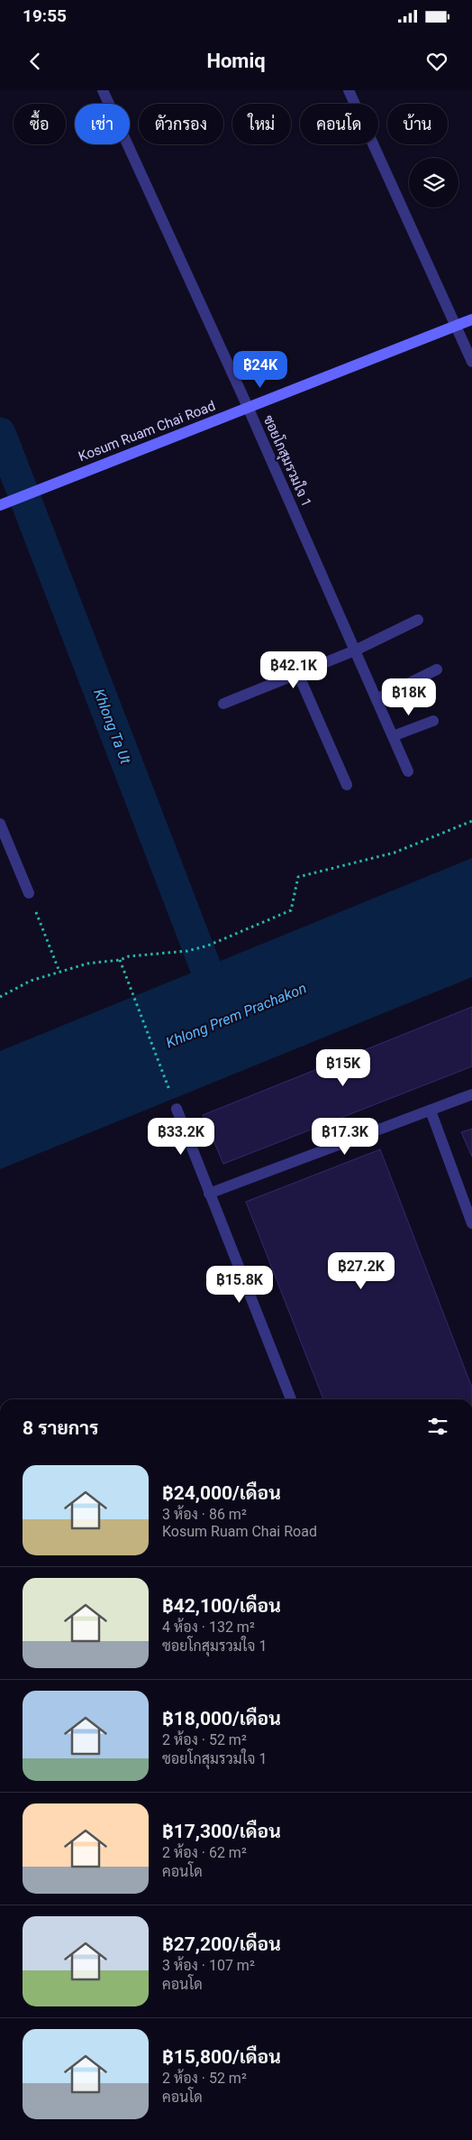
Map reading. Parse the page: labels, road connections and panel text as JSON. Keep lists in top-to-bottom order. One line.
{"streets":{"street":["Kosum Ruam Chai Road","ซอยโกสุมรวมใจ 1"]},"crossings":[["Kosum Ruam Chai Road","ซอยโกสุมรวมใจ 1"]],"water":["Khlong Ta Ut","Khlong Prem Prachakon"],"page":{"status":"19:55","header":"Homiq","chip":["ซื้อ","เช่า","ตัวกรอง","ใหม่","คอนโด","บ้าน"],"price":["฿24K","฿42.1K","฿18K","฿15K","฿33.2K","฿17.3K","฿27.2K","฿15.8K"],"heading":"8 รายการ","list":[{"name":"฿24,000/เดือน","note":"3 ห้อง · 86 m² · Kosum Ruam Chai Road"},{"name":"฿42,100/เดือน","note":"4 ห้อง · 132 m² · ซอยโกสุมรวมใจ 1"},{"name":"฿18,000/เดือน","note":"2 ห้อง · 52 m² · ซอยโกสุมรวมใจ 1"},{"name":"฿17,300/เดือน","note":"2 ห้อง · 62 m² · คอนโด"},{"name":"฿27,200/เดือน","note":"3 ห้อง · 107 m² · คอนโด"},{"name":"฿15,800/เดือน","note":"2 ห้อง · 52 m² · คอนโด"}]}}
